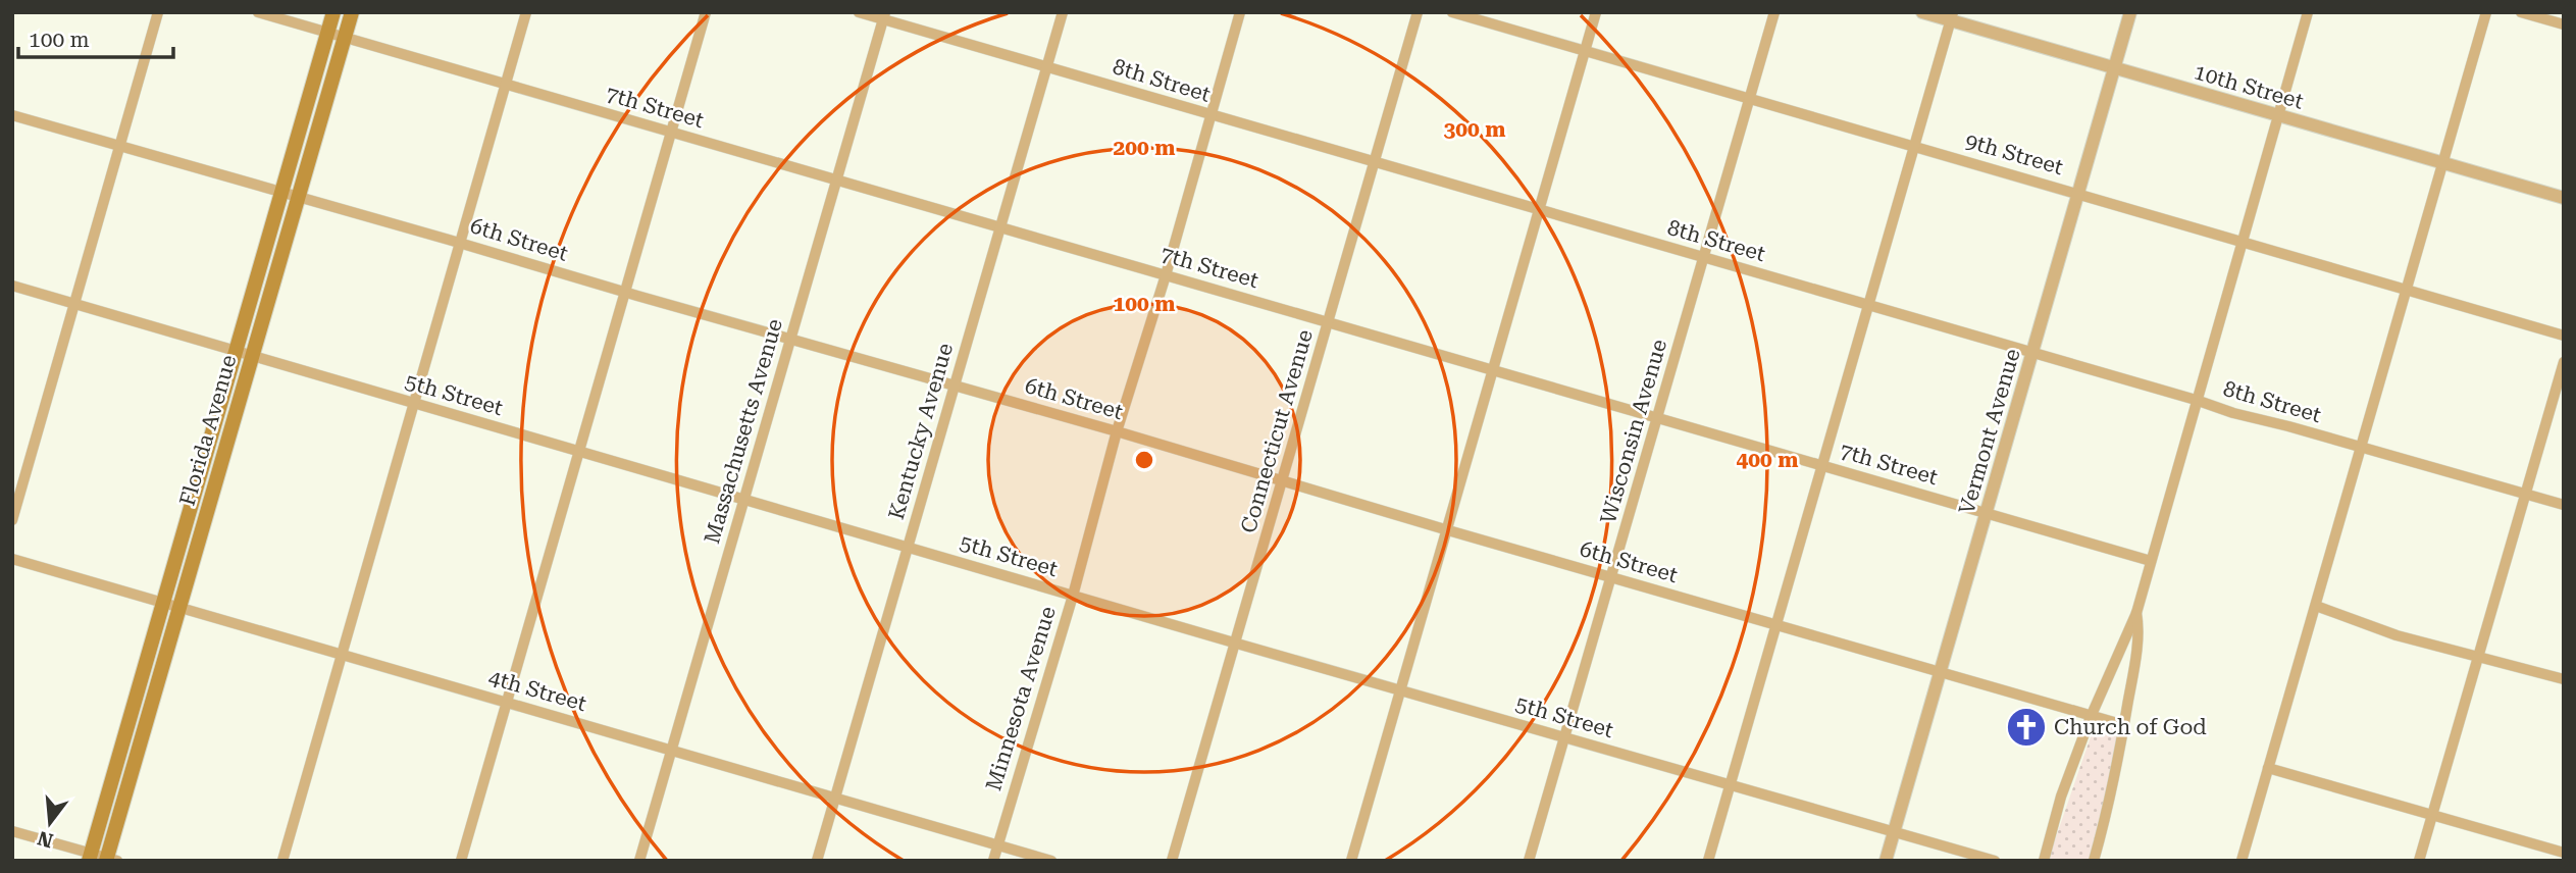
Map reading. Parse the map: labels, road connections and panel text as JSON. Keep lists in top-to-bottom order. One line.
{"streets":{"main road":["Florida Avenue"],"street":["8th Street","10th Street","7th Street","9th Street","6th Street","5th Street","Massachusetts Avenue","Kentucky Avenue","Connecticut Avenue","Wisconsin Avenue","Vermont Avenue","4th Street","Minnesota Avenue"]},"crossings":[["8th Street","Massachusetts Avenue"],["8th Street","Kentucky Avenue"],["8th Street","Connecticut Avenue"],["8th Street","Wisconsin Avenue"],["8th Street","Vermont Avenue"],["8th Street","Minnesota Avenue"],["10th Street","Vermont Avenue"],["7th Street","Florida Avenue"],["7th Street","Massachusetts Avenue"],["7th Street","Kentucky Avenue"],["7th Street","Connecticut Avenue"],["7th Street","Wisconsin Avenue"],["7th Street","Vermont Avenue"],["7th Street","Minnesota Avenue"],["9th Street","Wisconsin Avenue"],["9th Street","Vermont Avenue"],["6th Street","Florida Avenue"],["6th Street","Massachusetts Avenue"],["6th Street","Kentucky Avenue"],["6th Street","Connecticut Avenue"],["6th Street","Wisconsin Avenue"],["6th Street","Vermont Avenue"],["6th Street","Minnesota Avenue"],["5th Street","Florida Avenue"],["5th Street","Massachusetts Avenue"],["5th Street","Kentucky Avenue"],["5th Street","Connecticut Avenue"],["5th Street","Wisconsin Avenue"],["5th Street","Vermont Avenue"],["5th Street","Minnesota Avenue"],["Florida Avenue","4th Street"],["Massachusetts Avenue","4th Street"],["Kentucky Avenue","4th Street"],["4th Street","Minnesota Avenue"]],"places":{"church":["Church of God"]},"scale_bar":"100 m","north":"bottom","rings":["300 m","200 m","100 m","400 m"]}
